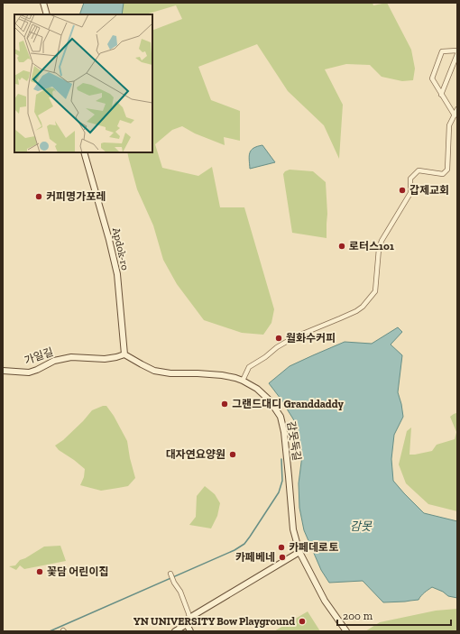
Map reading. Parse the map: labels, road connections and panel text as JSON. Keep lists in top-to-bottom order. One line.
{"streets":{"street":["Apdok-ro","가일길","감못둑길"]},"crossings":[["Apdok-ro","가일길"],["Apdok-ro","감못둑길"],["가일길","감못둑길"]],"water":["감못"],"places":["갑제교회","커피명가포레","로터스101","월화수커피","그랜드대디 Granddaddy","대자연요양원","카페데로토","카페베네","꽃담 어린이집","YN UNIVERSITY Bow Playground"],"scale_bar":"200 m"}
